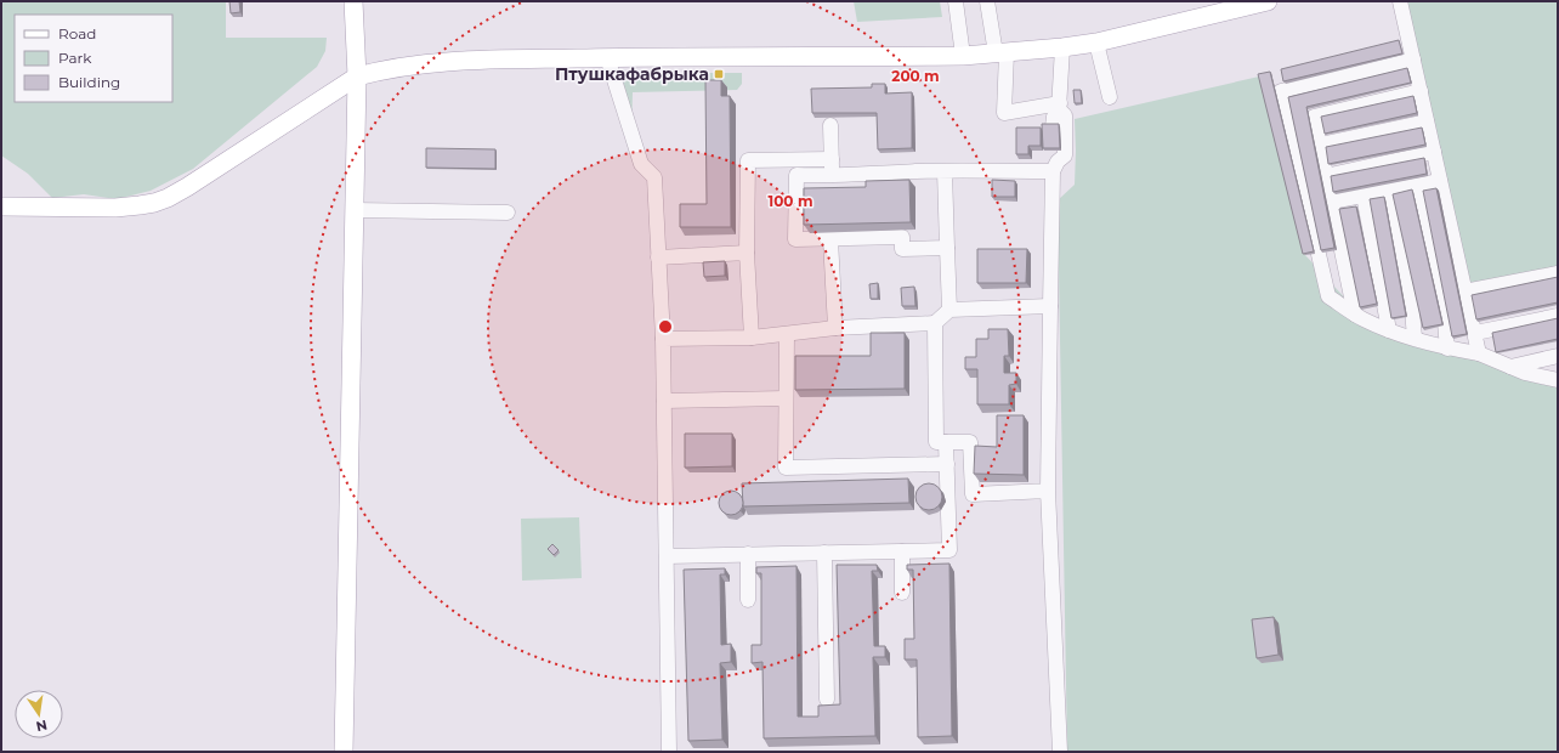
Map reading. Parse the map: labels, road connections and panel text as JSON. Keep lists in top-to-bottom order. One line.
{"places":{"transit":["Птушкафабрыка"]},"legend":["Road","Park","Building"],"north":"bottom","rings":["200 m","100 m"]}
